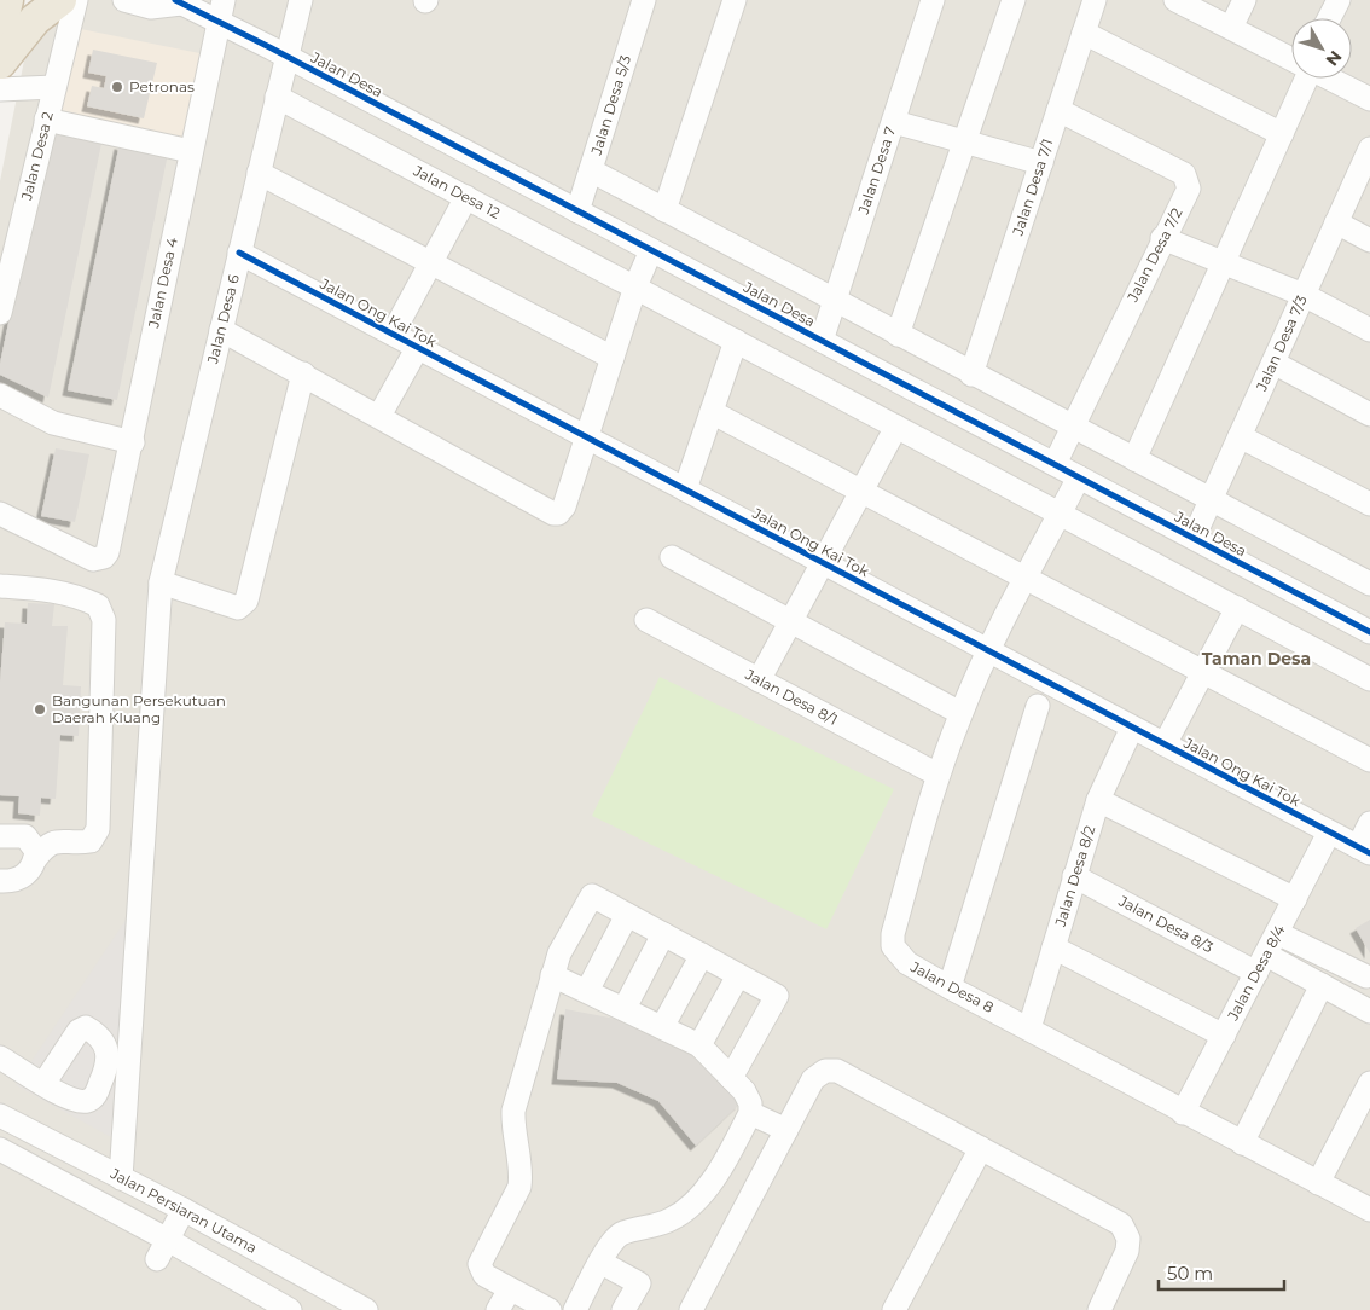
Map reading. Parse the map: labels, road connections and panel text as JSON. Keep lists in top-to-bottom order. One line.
{"streets":{"street":["Jalan Desa","Jalan Desa 5/3","Jalan Desa 2","Jalan Desa 7","Jalan Desa 7/1","Jalan Desa 12","Jalan Desa 7/2","Jalan Desa 4","Jalan Ong Kai Tok","Jalan Desa 6","Jalan Desa 7/3","Jalan Desa 8/1","Jalan Desa 8/2","Jalan Desa 8/3","Jalan Desa 8/4","Jalan Desa 8","Jalan Persiaran Utama"]},"crossings":[["Jalan Desa","Jalan Desa 5/3"],["Jalan Desa","Jalan Desa 7"],["Jalan Desa","Jalan Desa 7/1"],["Jalan Desa","Jalan Desa 7/2"],["Jalan Desa","Jalan Desa 4"],["Jalan Desa","Jalan Desa 6"],["Jalan Desa","Jalan Desa 7/3"],["Jalan Desa","Jalan Desa 8"],["Jalan Desa 7/1","Jalan Desa 7/2"],["Jalan Desa 12","Jalan Desa 6"],["Jalan Ong Kai Tok","Jalan Desa 6"],["Jalan Ong Kai Tok","Jalan Desa 8/2"],["Jalan Ong Kai Tok","Jalan Desa 8/4"],["Jalan Ong Kai Tok","Jalan Desa 8"],["Jalan Desa 6","Jalan Persiaran Utama"],["Jalan Desa 8/1","Jalan Desa 8"],["Jalan Desa 8/2","Jalan Desa 8/3"],["Jalan Desa 8/2","Jalan Desa 8"],["Jalan Desa 8/3","Jalan Desa 8/4"],["Jalan Desa 8/4","Jalan Desa 8"]],"districts":["Taman Desa"],"places":["Petronas","Bangunan Persekutuan Daerah Kluang"],"scale_bar":"50 m","north":"bottom right"}
